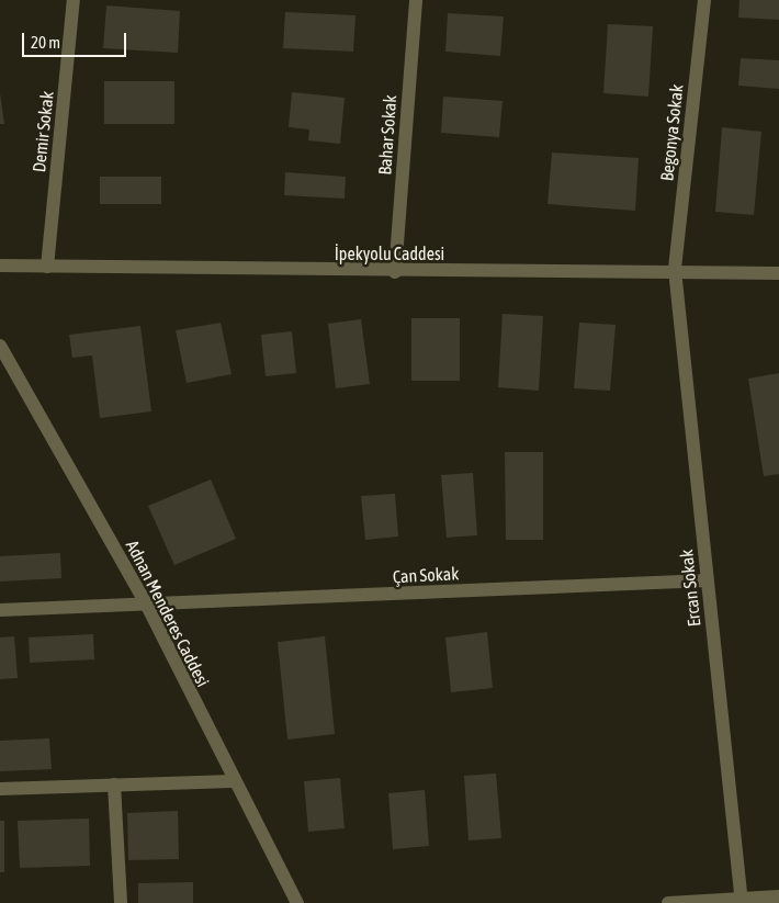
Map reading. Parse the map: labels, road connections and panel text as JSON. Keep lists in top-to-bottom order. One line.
{"streets":{"street":["Demir Sokak","Begonya Sokak","Bahar Sokak","İpekyolu Caddesi","Çan Sokak","Ercan Sokak","Adnan Menderes Caddesi"]},"crossings":[["Demir Sokak","İpekyolu Caddesi"],["Begonya Sokak","İpekyolu Caddesi"],["Begonya Sokak","Ercan Sokak"],["Bahar Sokak","İpekyolu Caddesi"],["İpekyolu Caddesi","Ercan Sokak"],["Çan Sokak","Ercan Sokak"],["Çan Sokak","Adnan Menderes Caddesi"]],"scale_bar":"20 m"}
